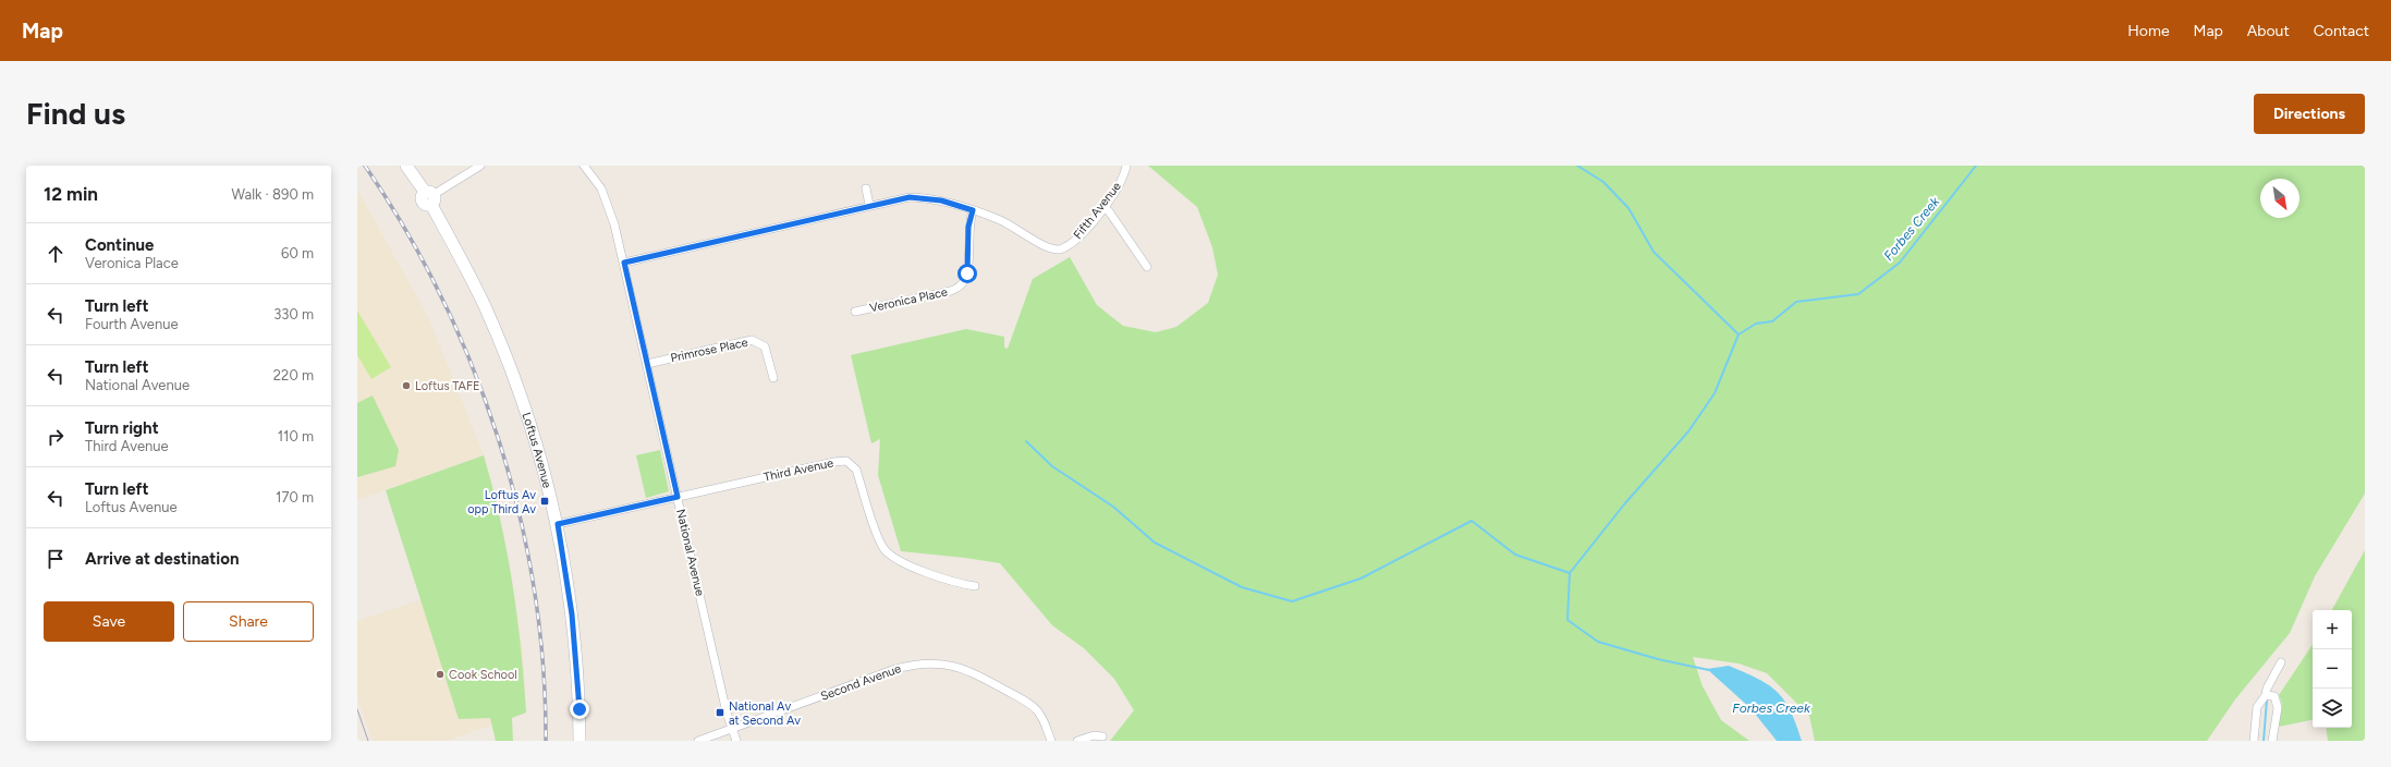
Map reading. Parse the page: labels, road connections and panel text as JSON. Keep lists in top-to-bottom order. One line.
{"streets":{"street":["Fifth Avenue","Veronica Place","Primrose Place","Loftus Avenue","Third Avenue","National Avenue","Second Avenue"]},"crossings":[["Fifth Avenue","Veronica Place"],["Primrose Place","National Avenue"],["Loftus Avenue","Third Avenue"],["Third Avenue","National Avenue"],["National Avenue","Second Avenue"]],"water":["Forbes Creek"],"places":{"other":["Loftus TAFE","Cook School"],"transit":["Loftus Av opp Third Av","National Av at Second Av"]},"north":"bottom right","page":{"header":"Map","nav":["Home","Map","About","Contact"],"buttons":["Directions",["Save","Share"]],"title":"Find us","heading":["12 min","Walk · 890 m"],"list":[["Continue","Veronica Place","60 m"],["Turn left","Fourth Avenue","330 m"],["Turn left","National Avenue","220 m"],["Turn right","Third Avenue","110 m"],["Turn left","Loftus Avenue","170 m"],"Arrive at destination"],"map_buttons":["+","−"]}}
